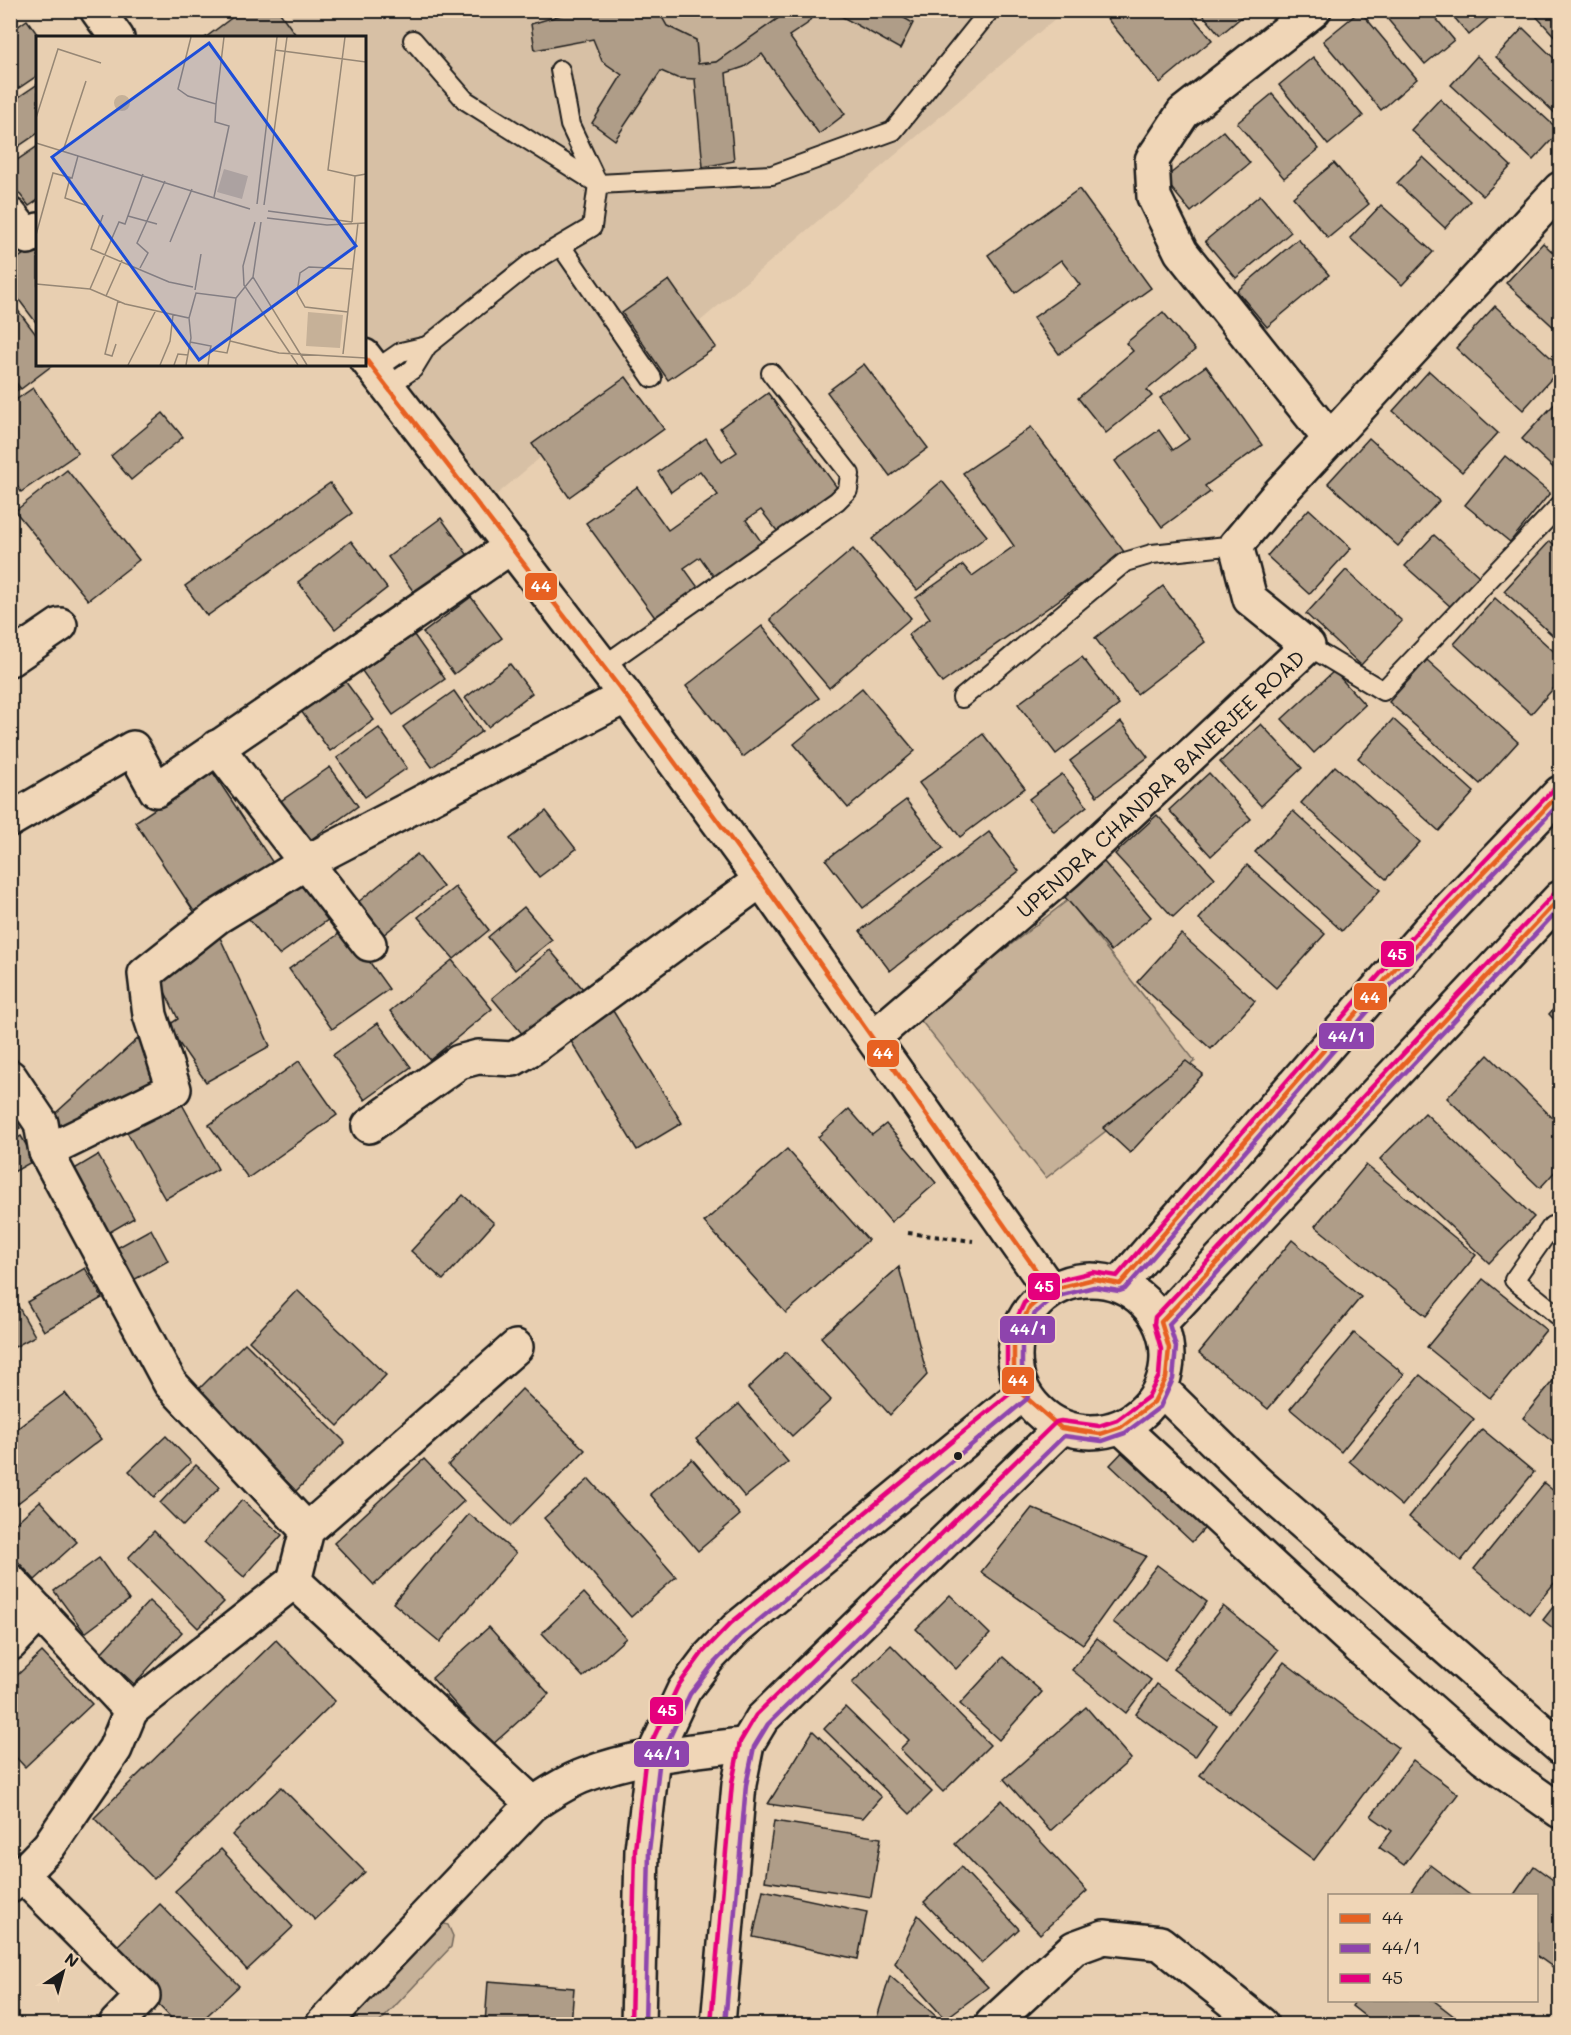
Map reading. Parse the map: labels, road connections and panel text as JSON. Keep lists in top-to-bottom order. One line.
{"streets":{"street":["UPENDRA CHANDRA BANERJEE ROAD"]},"lines":["transit line 44","transit line 45","transit line 44/1"],"legend":["44","44/1","45"],"north":"top right"}
